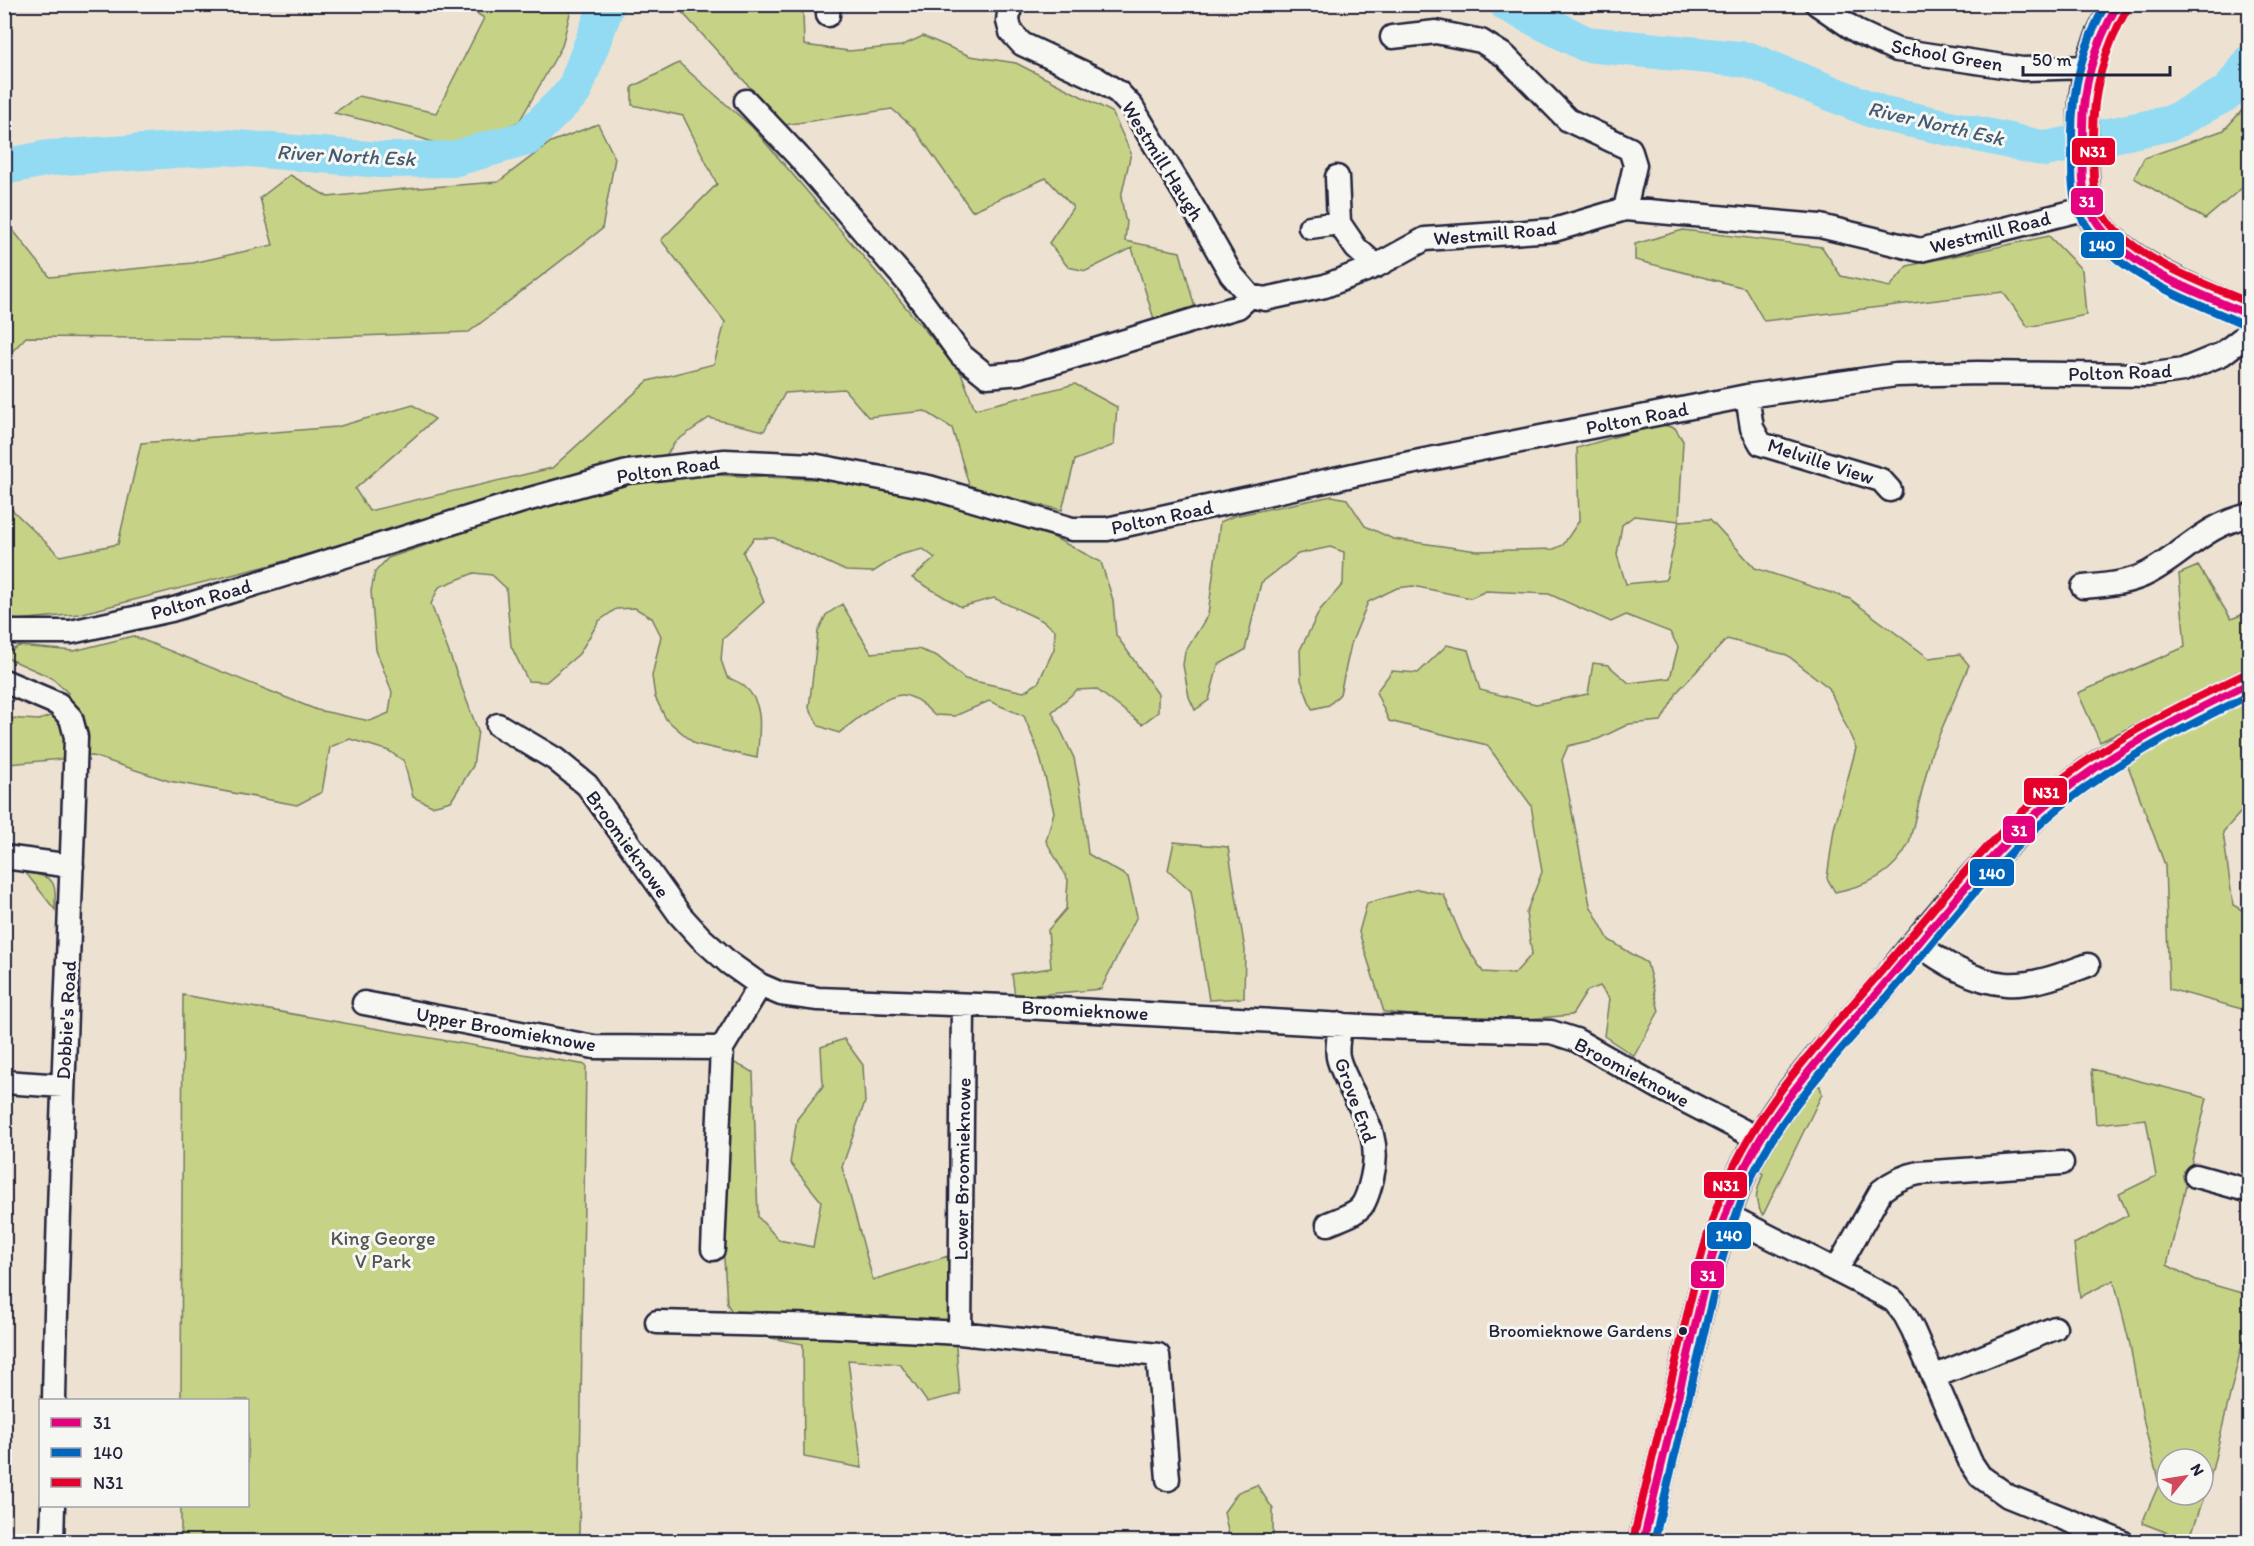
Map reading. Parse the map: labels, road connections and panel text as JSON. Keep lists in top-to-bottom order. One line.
{"streets":{"street":["School Green","Westmill Haugh","Westmill Road","Polton Road","Melville View","Broomieknowe","Dobbie's Road","Upper Broomieknowe","Grove End","Lower Broomieknowe"]},"crossings":[["Westmill Haugh","Westmill Road"],["Polton Road","Melville View"],["Broomieknowe","Grove End"],["Broomieknowe","Lower Broomieknowe"]],"water":["River North Esk"],"parks":["King George V Park"],"places":["Broomieknowe Gardens"],"lines":["transit line 31","transit line 140","transit line N31"],"legend":["31","140","N31"],"scale_bar":"50 m","north":"top right"}
